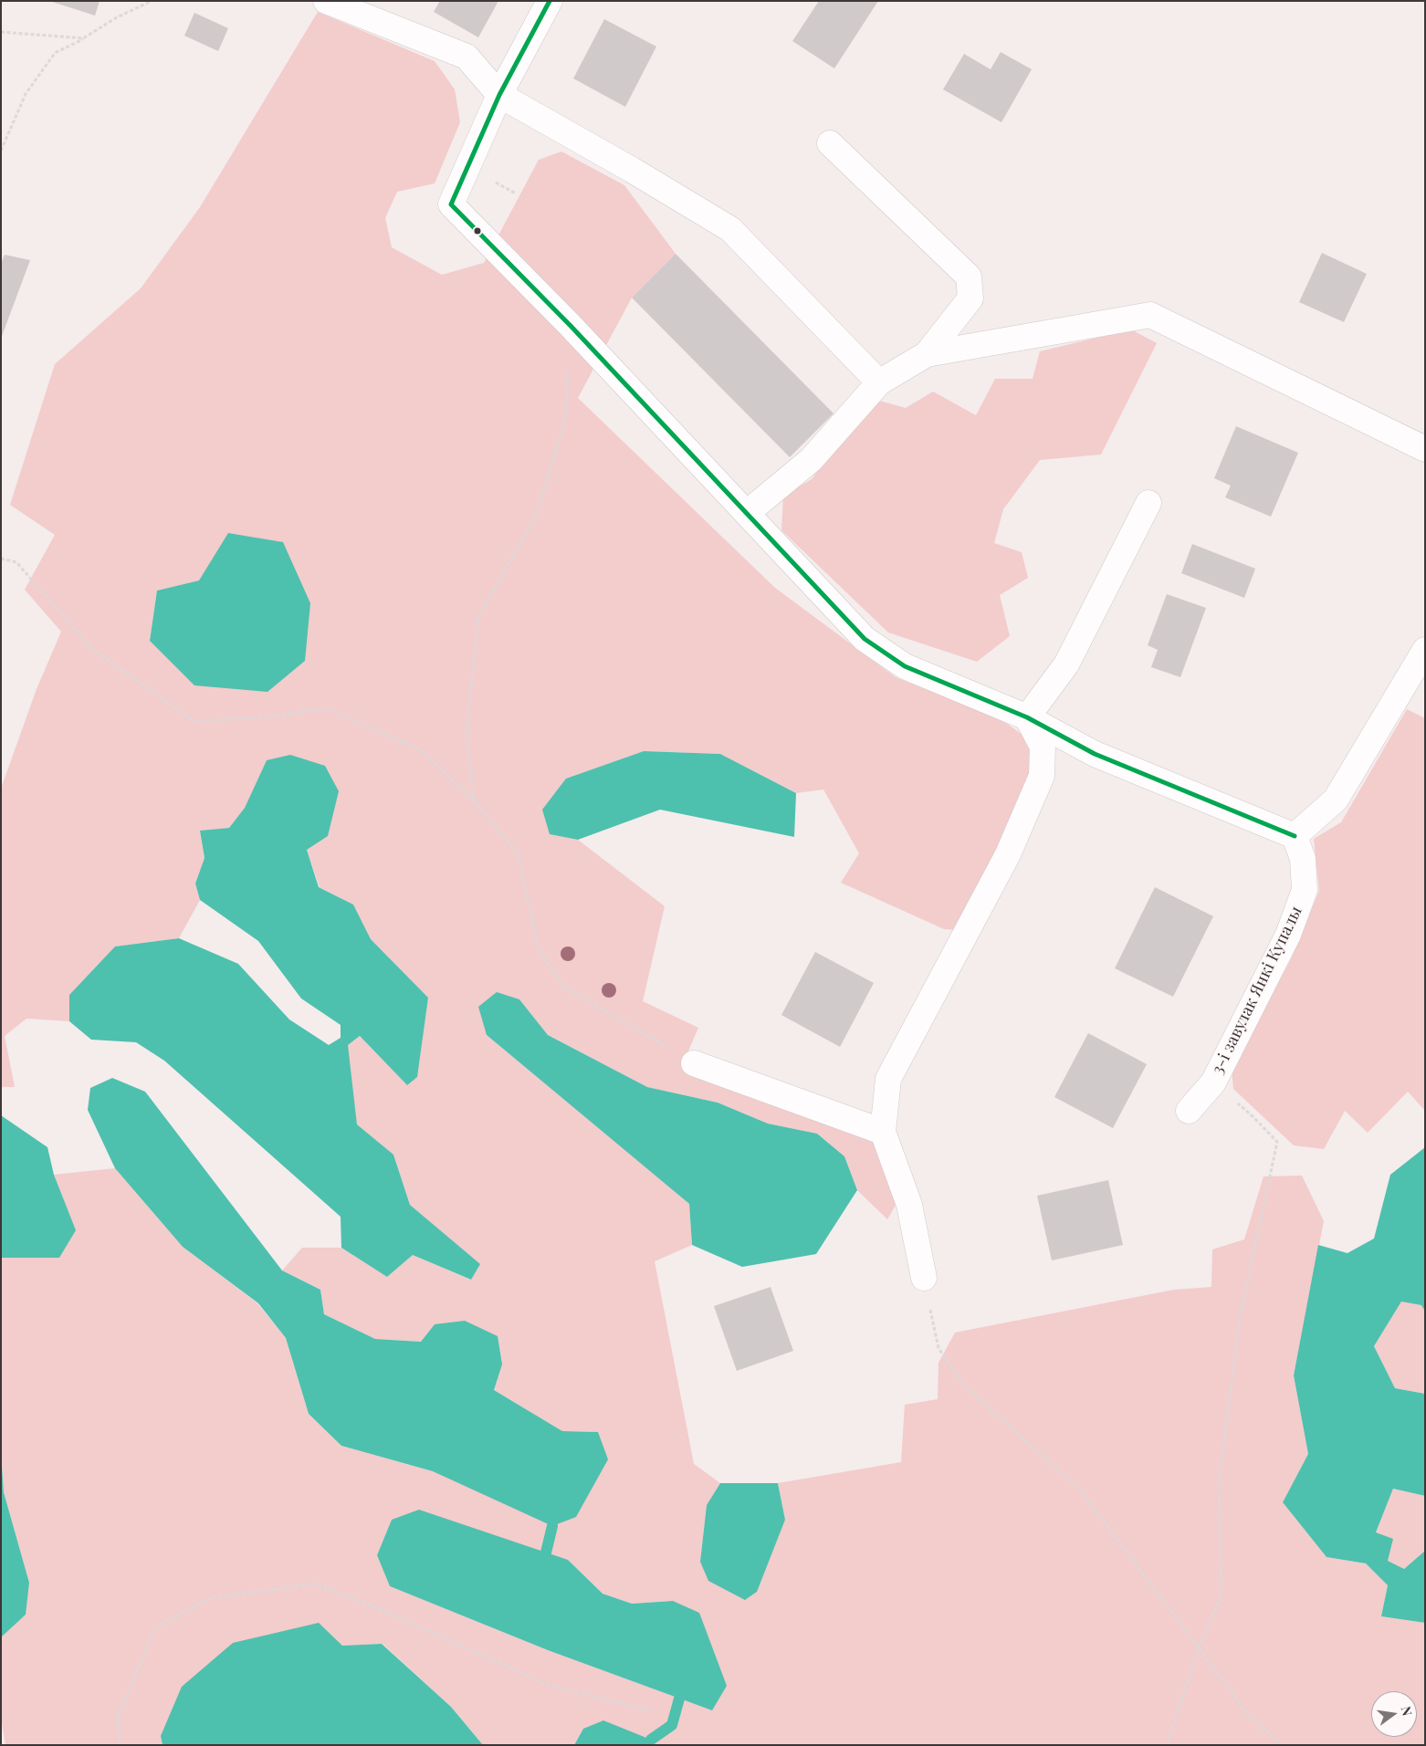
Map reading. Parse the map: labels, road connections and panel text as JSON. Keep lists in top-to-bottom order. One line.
{"streets":{"street":["3-і завулак Янкі Купалы"]},"north":"right"}
